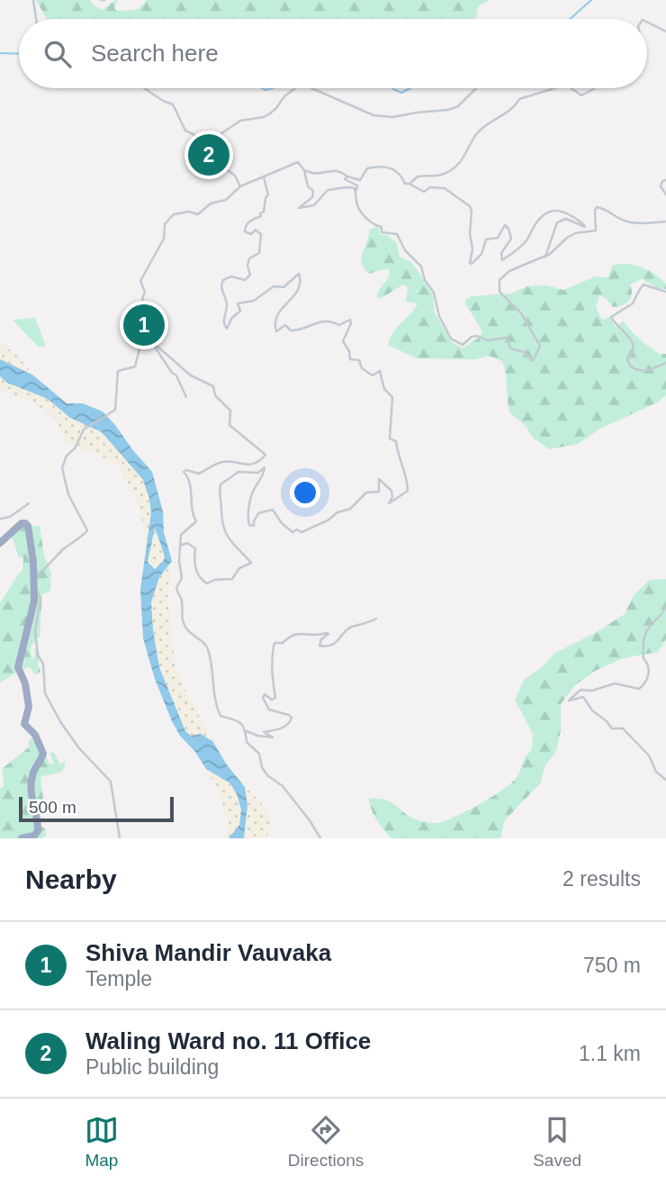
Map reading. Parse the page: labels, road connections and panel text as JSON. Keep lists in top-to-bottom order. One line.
{"scale_bar":"500 m","page":{"search":"Search here","pins":["2","1"],"scale":"500 m","heading":["Nearby","2 results"],"list":[{"mark":"1","name":"Shiva Mandir Vauvaka","note":"Temple","value":"750 m"},{"mark":"2","name":"Waling Ward no. 11 Office","note":"Public building","value":"1.1 km"}],"nav":["Map","Directions","Saved"]}}
